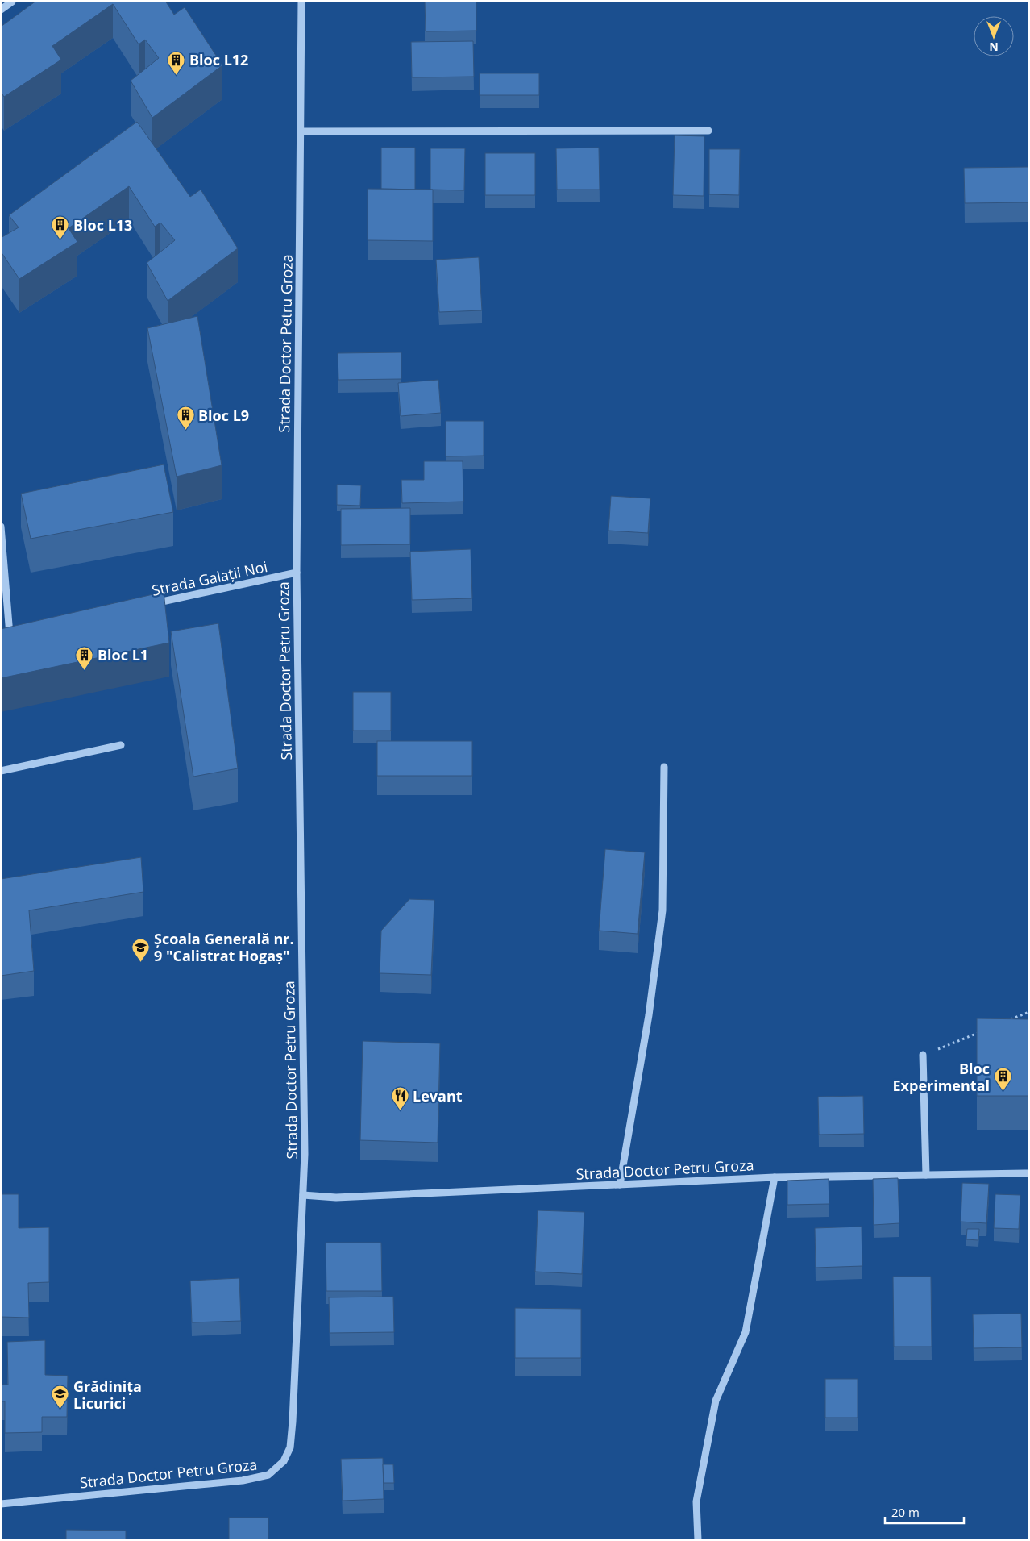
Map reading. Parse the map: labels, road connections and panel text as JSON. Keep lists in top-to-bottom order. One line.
{"streets":{"street":["Strada Doctor Petru Groza","Strada Galații Noi"]},"crossings":[["Strada Doctor Petru Groza","Strada Galații Noi"]],"places":{"building":["Bloc L12","Bloc L13","Bloc L9","Bloc L1","Bloc Experimental"],"school or university":["Școala Generală nr. 9 \"Calistrat Hogaș\"","Grădinița Licurici"],"restaurant":["Levant"]},"scale_bar":"20 m","north":"bottom"}
